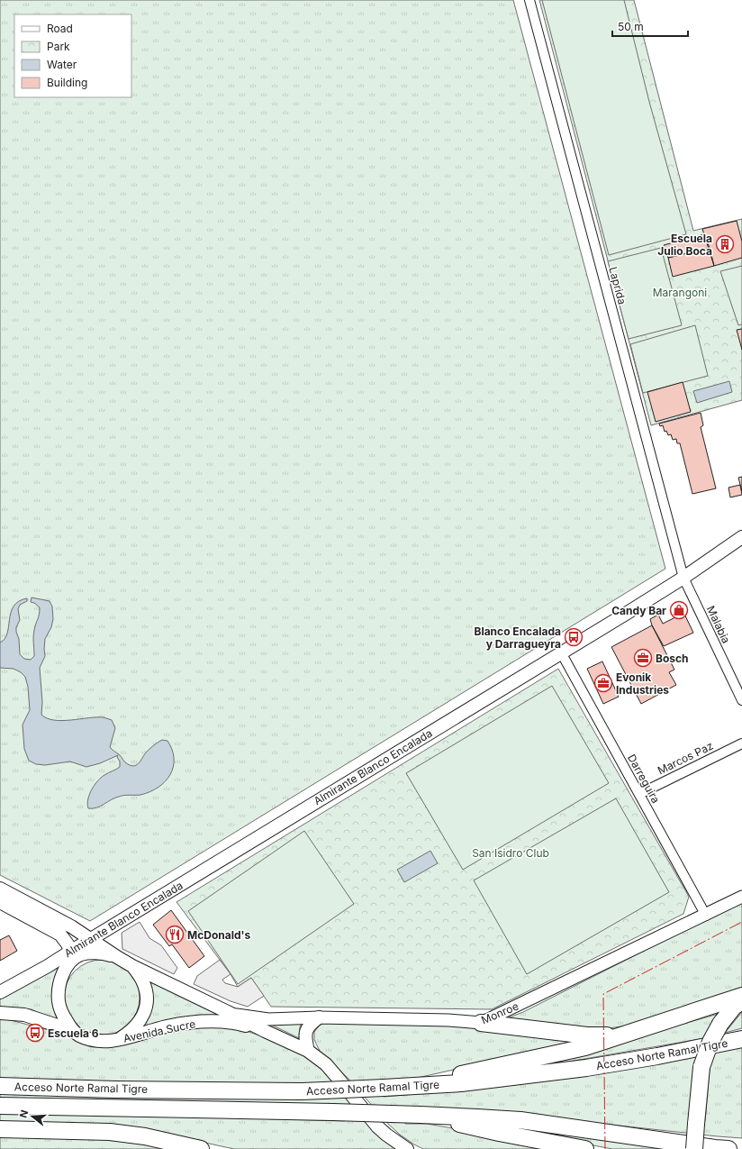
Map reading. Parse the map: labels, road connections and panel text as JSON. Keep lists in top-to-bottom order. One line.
{"streets":{"highway":["Acceso Norte Ramal Tigre"],"main road":["Almirante Blanco Encalada","Avenida Sucre"],"street":["Laprida","Malabia","Marcos Paz","Darreguira","Monroe"]},"crossings":[["Laprida","Malabia"],["Laprida","Almirante Blanco Encalada"],["Malabia","Almirante Blanco Encalada"],["Marcos Paz","Darreguira"],["Almirante Blanco Encalada","Darreguira"],["Almirante Blanco Encalada","Avenida Sucre"],["Darreguira","Monroe"],["Monroe","Avenida Sucre"]],"parks":["Marangoni","San Isidro Club"],"places":{"building":["Escuela Julio Boca"],"shop":["Candy Bar"],"bus stop":["Blanco Encalada y Darragueyra","Escuela 6"],"office":["Bosch","Evonik Industries"],"restaurant":["McDonald's"]},"legend":["Road","Park","Water","Building"],"scale_bar":"50 m","north":"left"}
